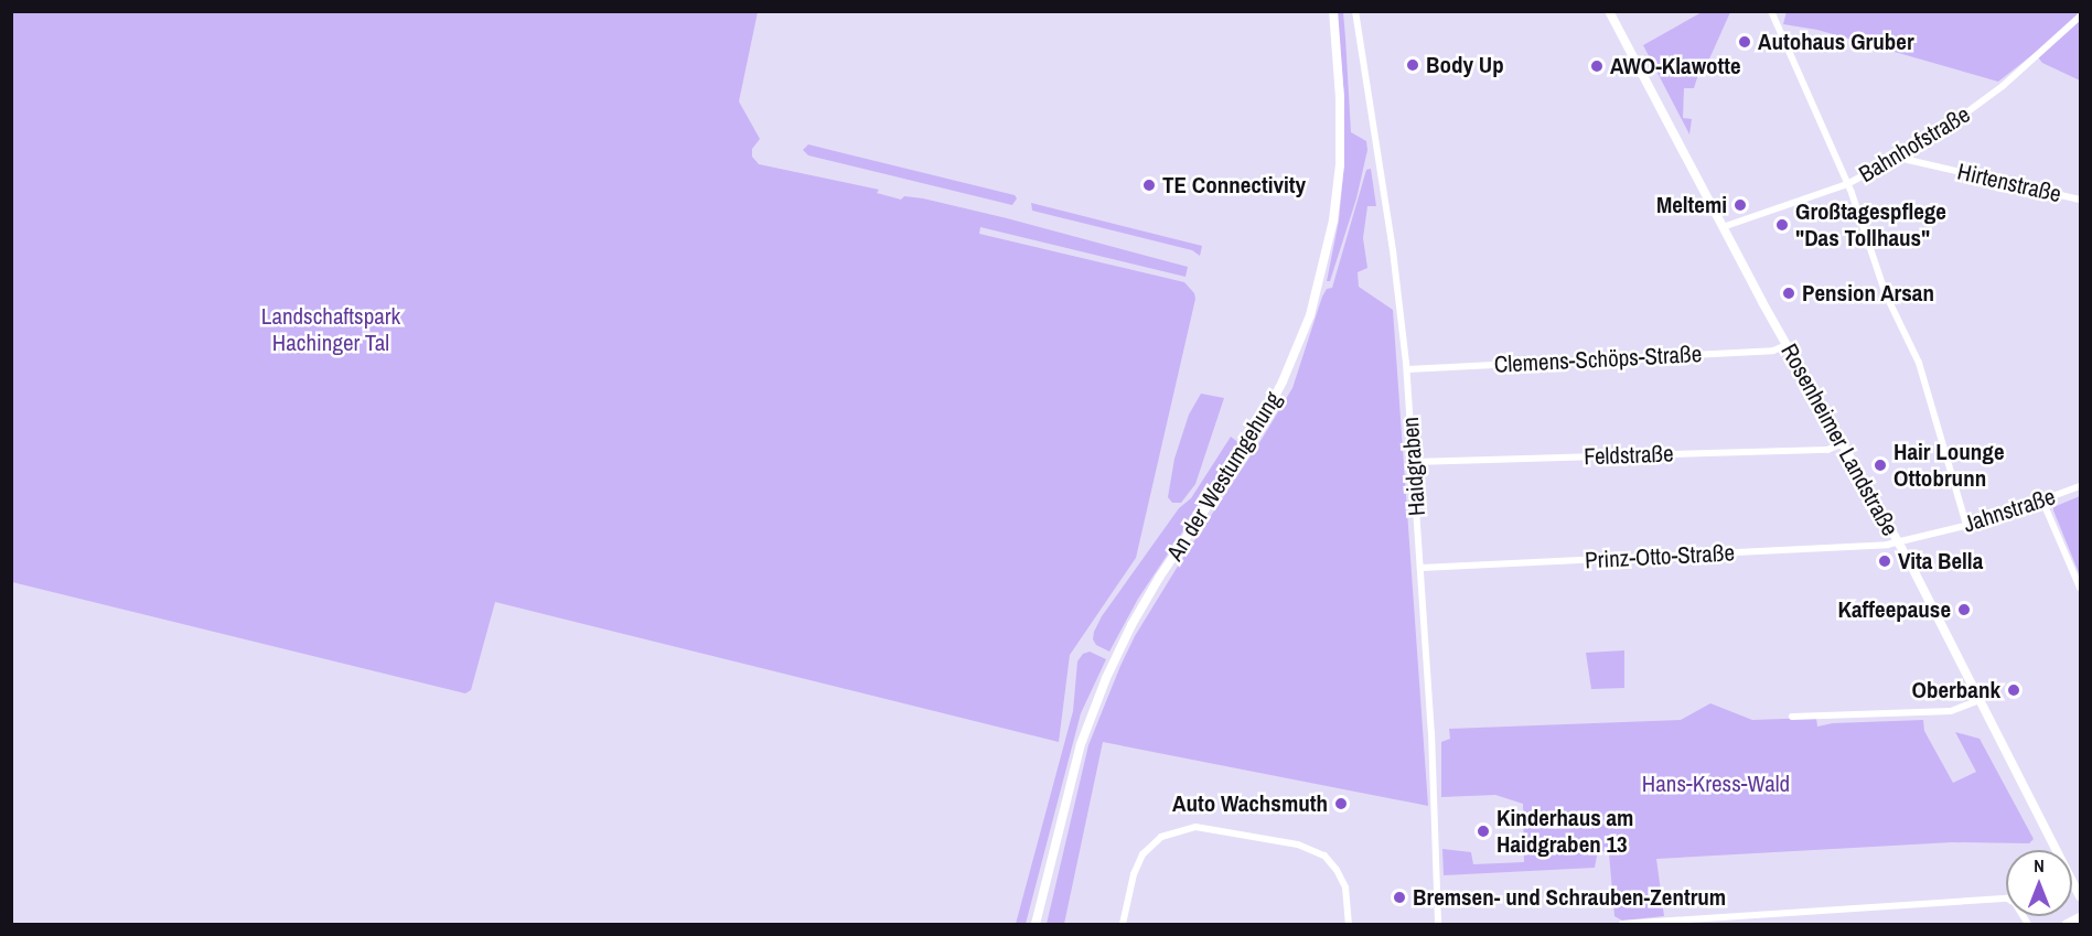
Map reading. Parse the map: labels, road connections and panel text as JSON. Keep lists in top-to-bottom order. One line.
{"streets":{"main road":["Rosenheimer Landstraße","An der Westumgehung"],"street":["Bahnhofstraße","Hirtenstraße","Clemens-Schöps-Straße","Feldstraße","Haidgraben","Jahnstraße","Prinz-Otto-Straße"]},"crossings":[["Bahnhofstraße","Hirtenstraße"],["Bahnhofstraße","Rosenheimer Landstraße"],["Clemens-Schöps-Straße","Rosenheimer Landstraße"],["Clemens-Schöps-Straße","Haidgraben"],["Rosenheimer Landstraße","Feldstraße"],["Rosenheimer Landstraße","Jahnstraße"],["Rosenheimer Landstraße","Prinz-Otto-Straße"],["Feldstraße","Haidgraben"],["Haidgraben","Prinz-Otto-Straße"],["Jahnstraße","Prinz-Otto-Straße"]],"parks":["Landschaftspark Hachinger Tal","Hans-Kress-Wald"],"places":["Autohaus Gruber","Body Up","AWO-Klawotte","TE Connectivity","Meltemi","Großtagespflege \"Das Tollhaus\"","Pension Arsan","Hair Lounge Ottobrunn","Vita Bella","Kaffeepause","Oberbank","Auto Wachsmuth","Kinderhaus am Haidgraben 13","Bremsen- und Schrauben-Zentrum"],"north":"top"}
